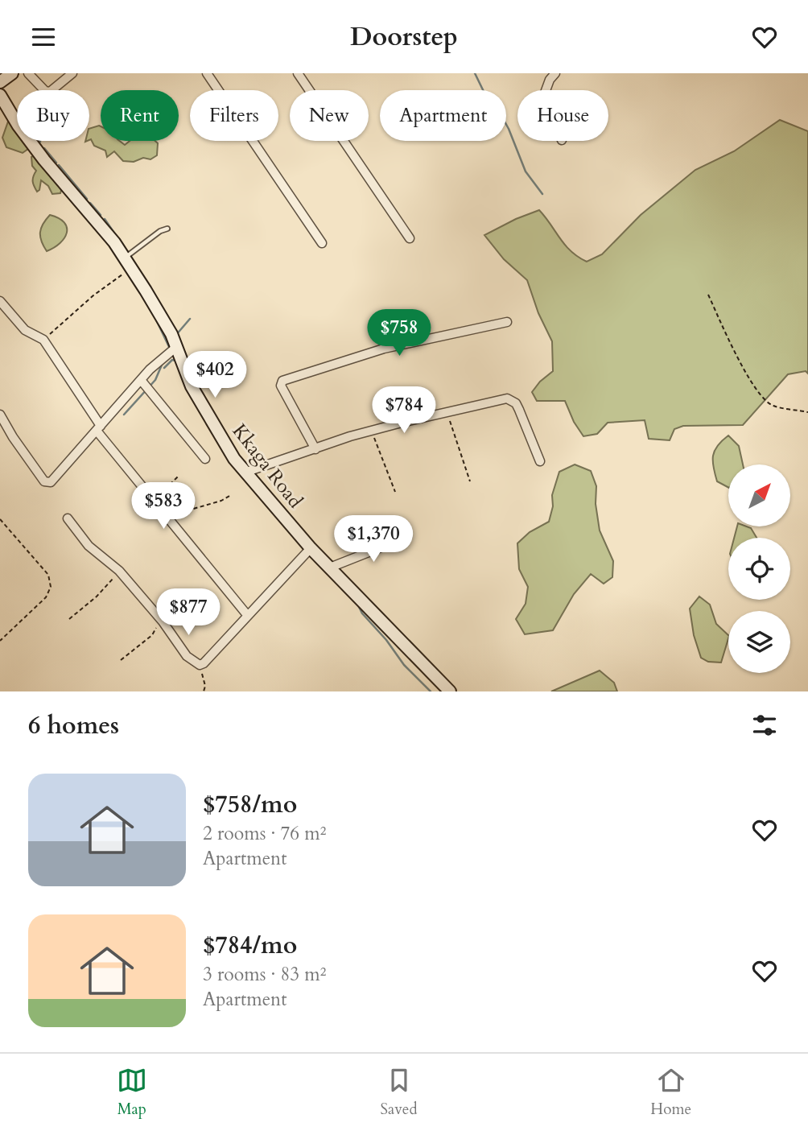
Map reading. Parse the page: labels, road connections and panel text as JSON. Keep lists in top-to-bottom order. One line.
{"streets":{"street":["Kkaga Road"]},"north":"top right","page":{"header":"Doorstep","chip":["Buy","Rent","Filters","New","Apartment","House"],"price":["$758","$402","$784","$583","$1,370","$877"],"heading":"6 homes","list":[{"name":"$758/mo","note":"2 rooms · 76 m² · Apartment"},{"name":"$784/mo","note":"3 rooms · 83 m² · Apartment"}],"tabs":["Map","Saved","Home"]}}
